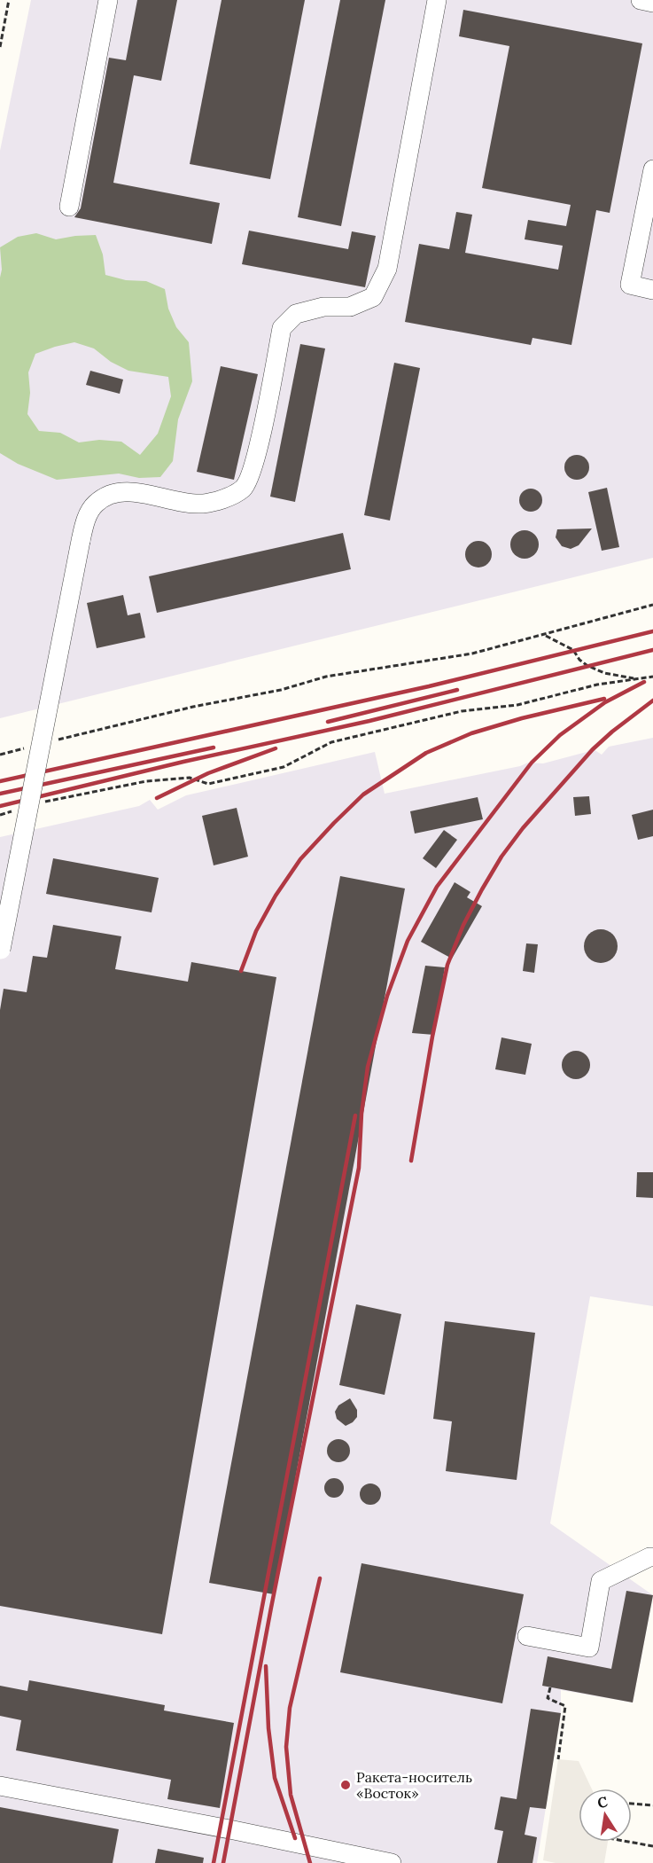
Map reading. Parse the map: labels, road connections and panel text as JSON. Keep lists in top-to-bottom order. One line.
{"places":["Ракета-носитель «Восток»"],"north":"top"}
